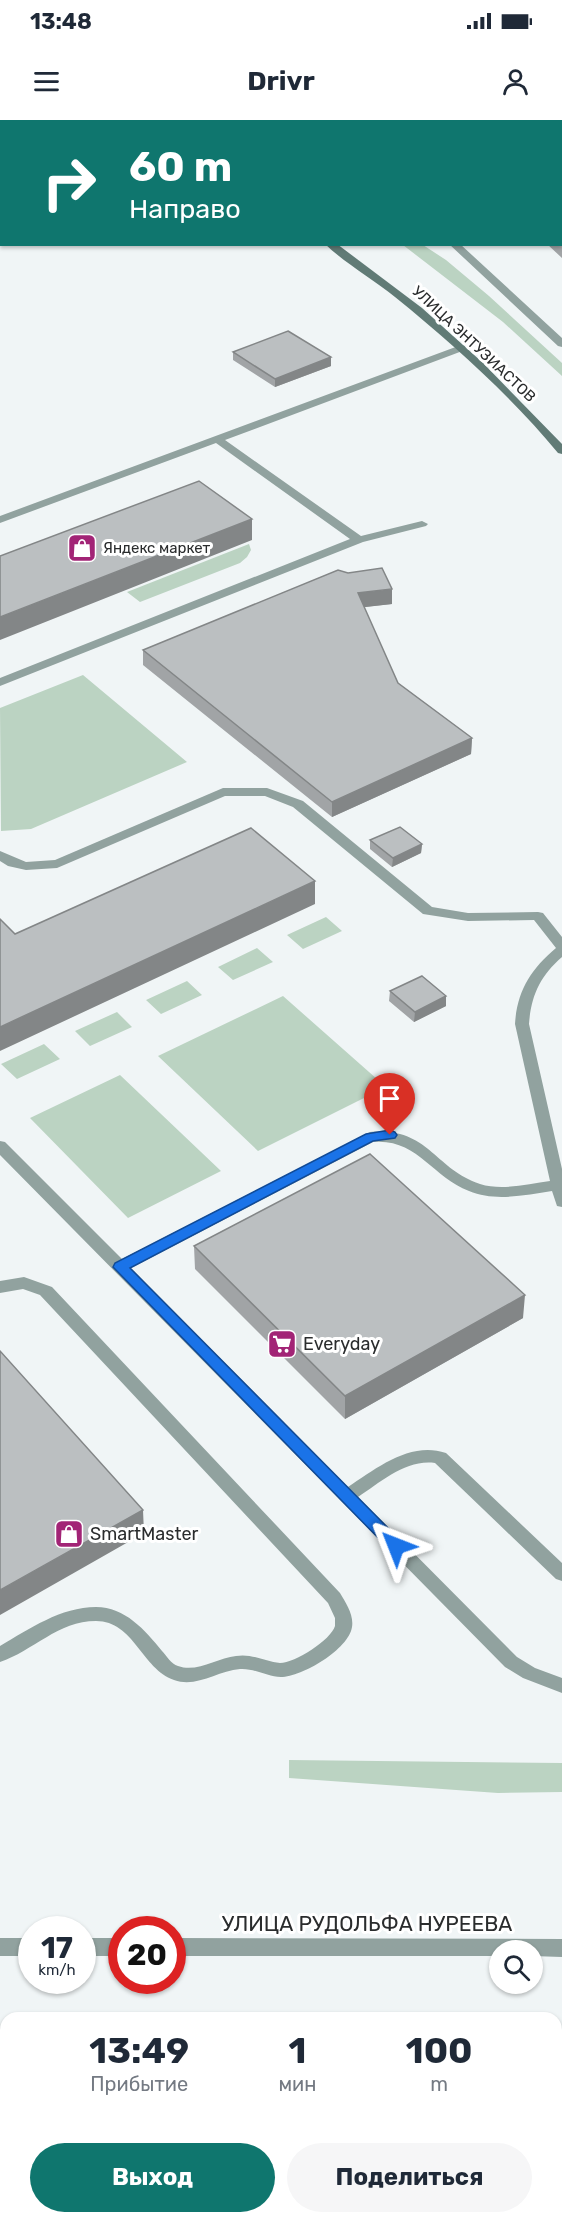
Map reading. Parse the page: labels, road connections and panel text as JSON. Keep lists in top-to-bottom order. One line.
{"streets":{"main road":["УЛИЦА ЭНТУЗИАСТОВ"],"street":["УЛИЦА РУДОЛЬФА НУРЕЕВА"]},"places":{"shop":["Яндекс маркет","SmartMaster"],"supermarket":["Everyday"]},"page":{"status":"13:48","header":"Drivr","turn":["60 m","Направо"],"speed":"17 km/h","limit":"20","eta":["13:49","Прибытие","1","мин","100","m"],"buttons":["Выход","Поделиться"]}}
